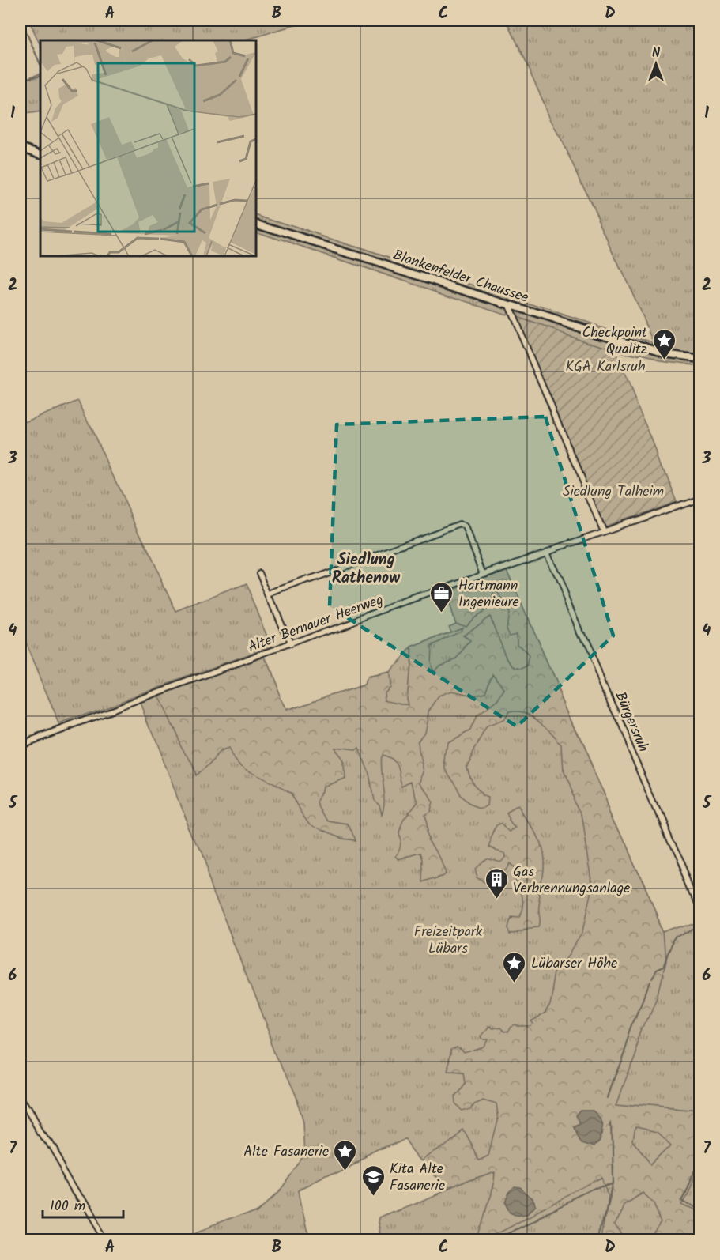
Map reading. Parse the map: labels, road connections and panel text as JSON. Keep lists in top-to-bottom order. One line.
{"streets":{"street":["Blankenfelder Chaussee","Alter Bernauer Heerweg","Bürgersruh"]},"crossings":[["Alter Bernauer Heerweg","Bürgersruh"]],"districts":["Siedlung Rathenow"],"parks":["KGA Karlsruh","Siedlung Talheim","Freizeitpark Lübars"],"places":{"place":["Checkpoint Qualitz","Lübarser Höhe","Alte Fasanerie"],"office":["Hartmann Ingenieure"],"building":["Gas Verbrennungsanlage"],"school or university":["Kita Alte Fasanerie"]},"scale_bar":"100 m","north":"top","grid":{"columns":["A","B","C","D"],"rows":["1","2","3","4","5","6","7"]}}
